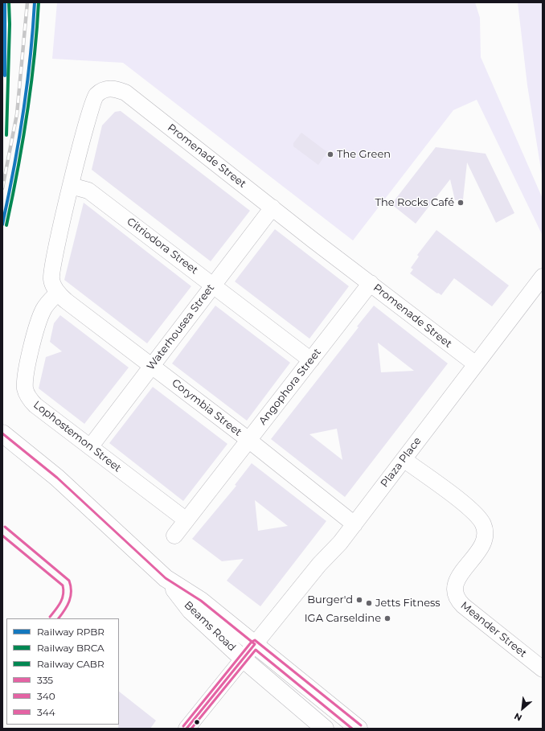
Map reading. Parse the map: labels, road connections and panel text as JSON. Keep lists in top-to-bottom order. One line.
{"streets":{"main road":["Beams Road"],"street":["Promenade Street","Citriodora Street","Waterhousea Street","Angophora Street","Corymbia Street","Lophostemon Street","Plaza Place","Meander Street"]},"crossings":[["Promenade Street","Citriodora Street"],["Promenade Street","Waterhousea Street"],["Promenade Street","Angophora Street"],["Promenade Street","Corymbia Street"],["Promenade Street","Lophostemon Street"],["Promenade Street","Plaza Place"],["Citriodora Street","Waterhousea Street"],["Citriodora Street","Angophora Street"],["Waterhousea Street","Corymbia Street"],["Waterhousea Street","Lophostemon Street"],["Angophora Street","Corymbia Street"],["Angophora Street","Lophostemon Street"],["Corymbia Street","Lophostemon Street"],["Corymbia Street","Plaza Place"],["Plaza Place","Beams Road"],["Plaza Place","Meander Street"]],"places":["The Green","The Rocks Café","Burger'd","Jetts Fitness","IGA Carseldine"],"lines":["rail line RPBR","rail line BRCA","rail line CABR","transit line 335","transit line 344","transit line 340"],"legend":["Railway RPBR","Railway BRCA","Railway CABR","335","340","344"],"north":"bottom left"}
